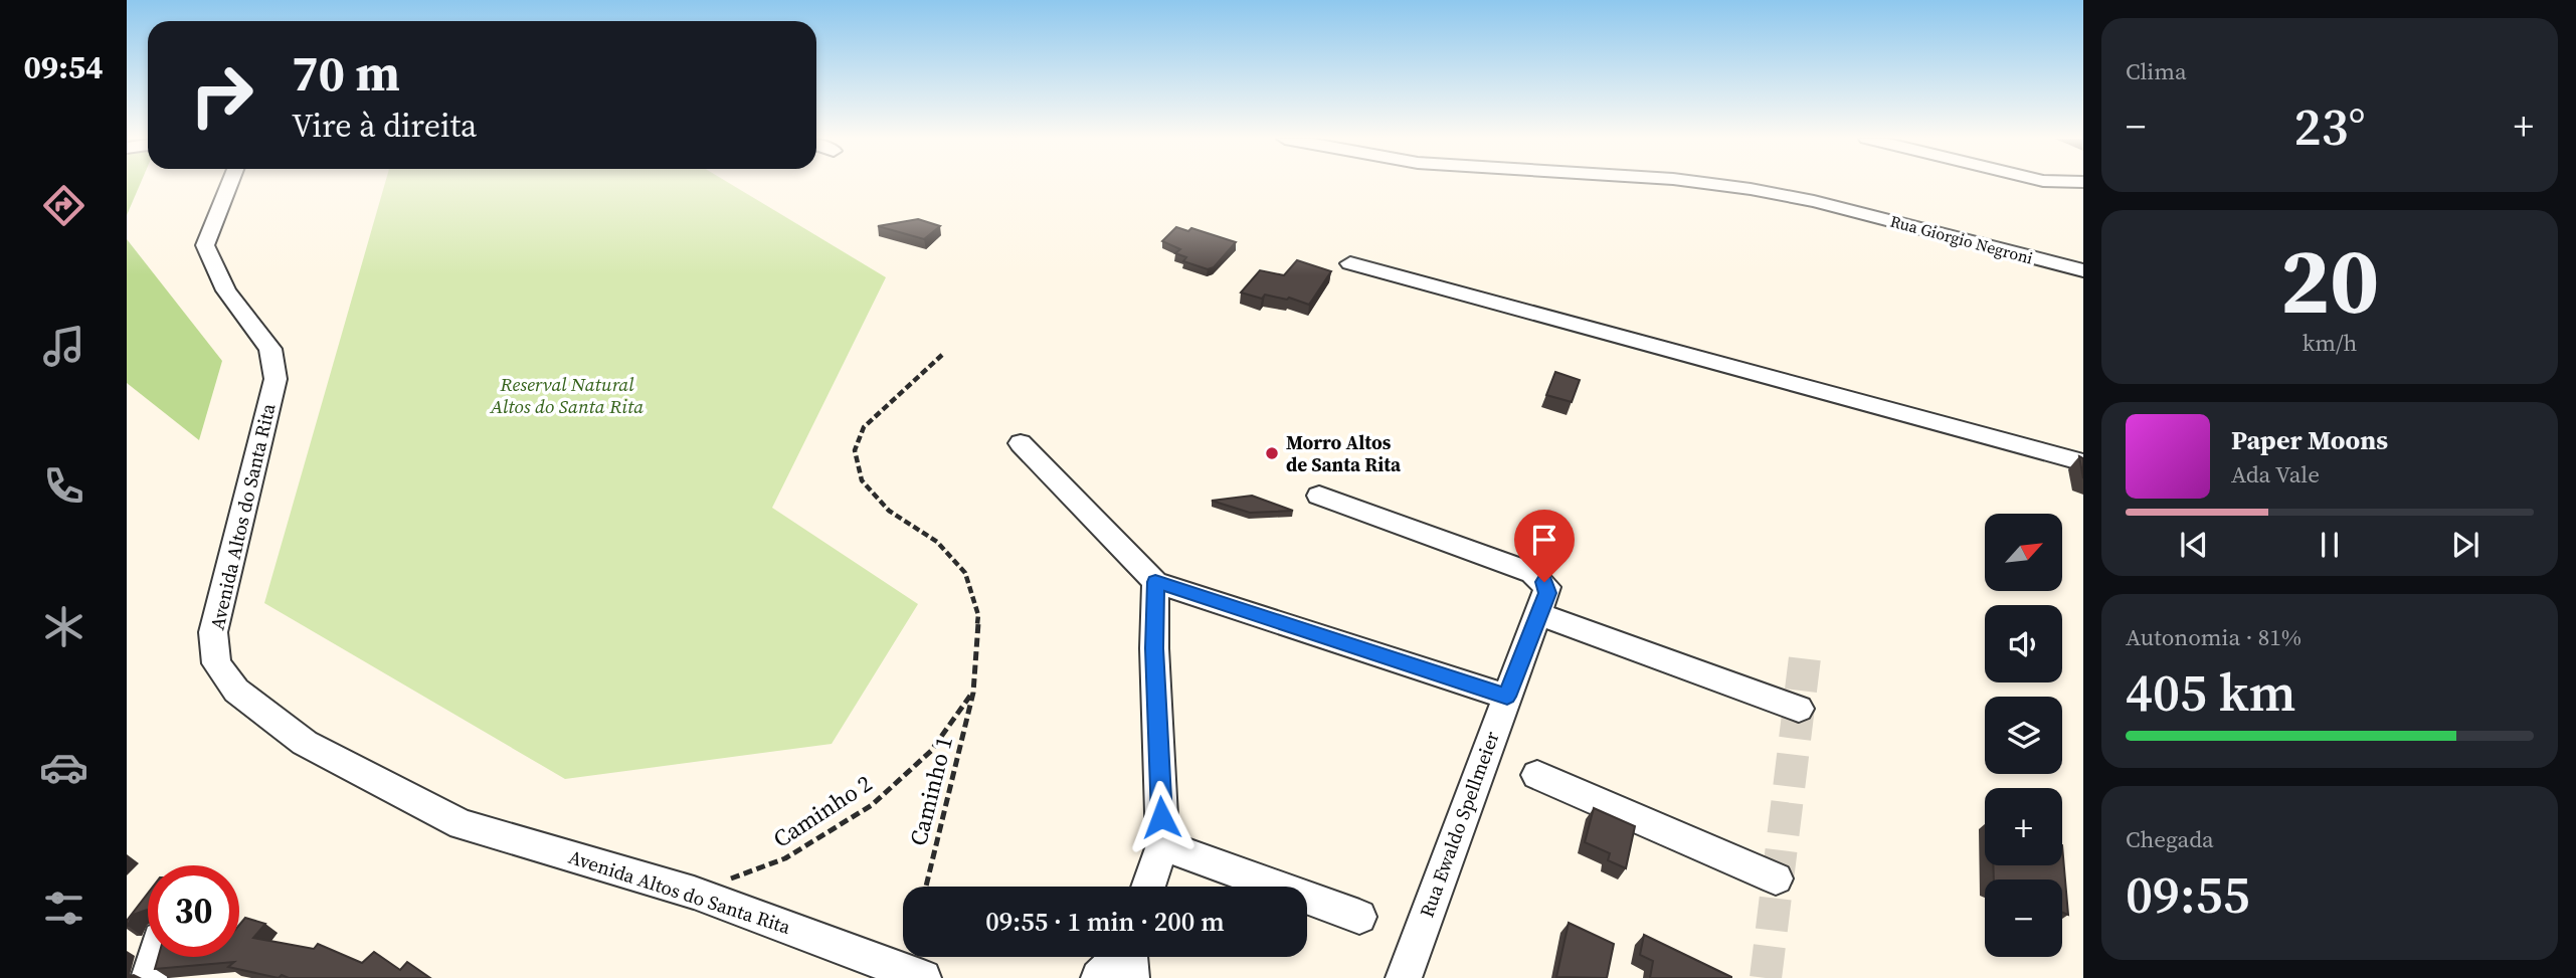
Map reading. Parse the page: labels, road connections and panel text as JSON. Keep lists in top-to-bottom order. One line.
{"streets":{"street":["Rua Giorgio Negroni","Avenida Altos do Santa Rita","Rua Ewaldo Spellmeier"],"path":["Caminho 1","Caminho 2"]},"crossings":[["Avenida Altos do Santa Rita","Caminho 2"],["Caminho 1","Caminho 2"]],"parks":["Reserval Natural Altos do Santa Rita"],"places":["Morro Altos de Santa Rita"],"north":"top right","page":{"tabs":"09:54","tile":["Clima",["20","km/h"],["Autonomia · 81%","405 km"],["Chegada","09:55"]],"turn":["70 m","Vire à direita"],"heat":["−","23°","+"],"song":["Paper Moons","Ada Vale"],"map_buttons":["+","−"],"limit":"30","trip":"09:55 · 1 min · 200 m"}}
